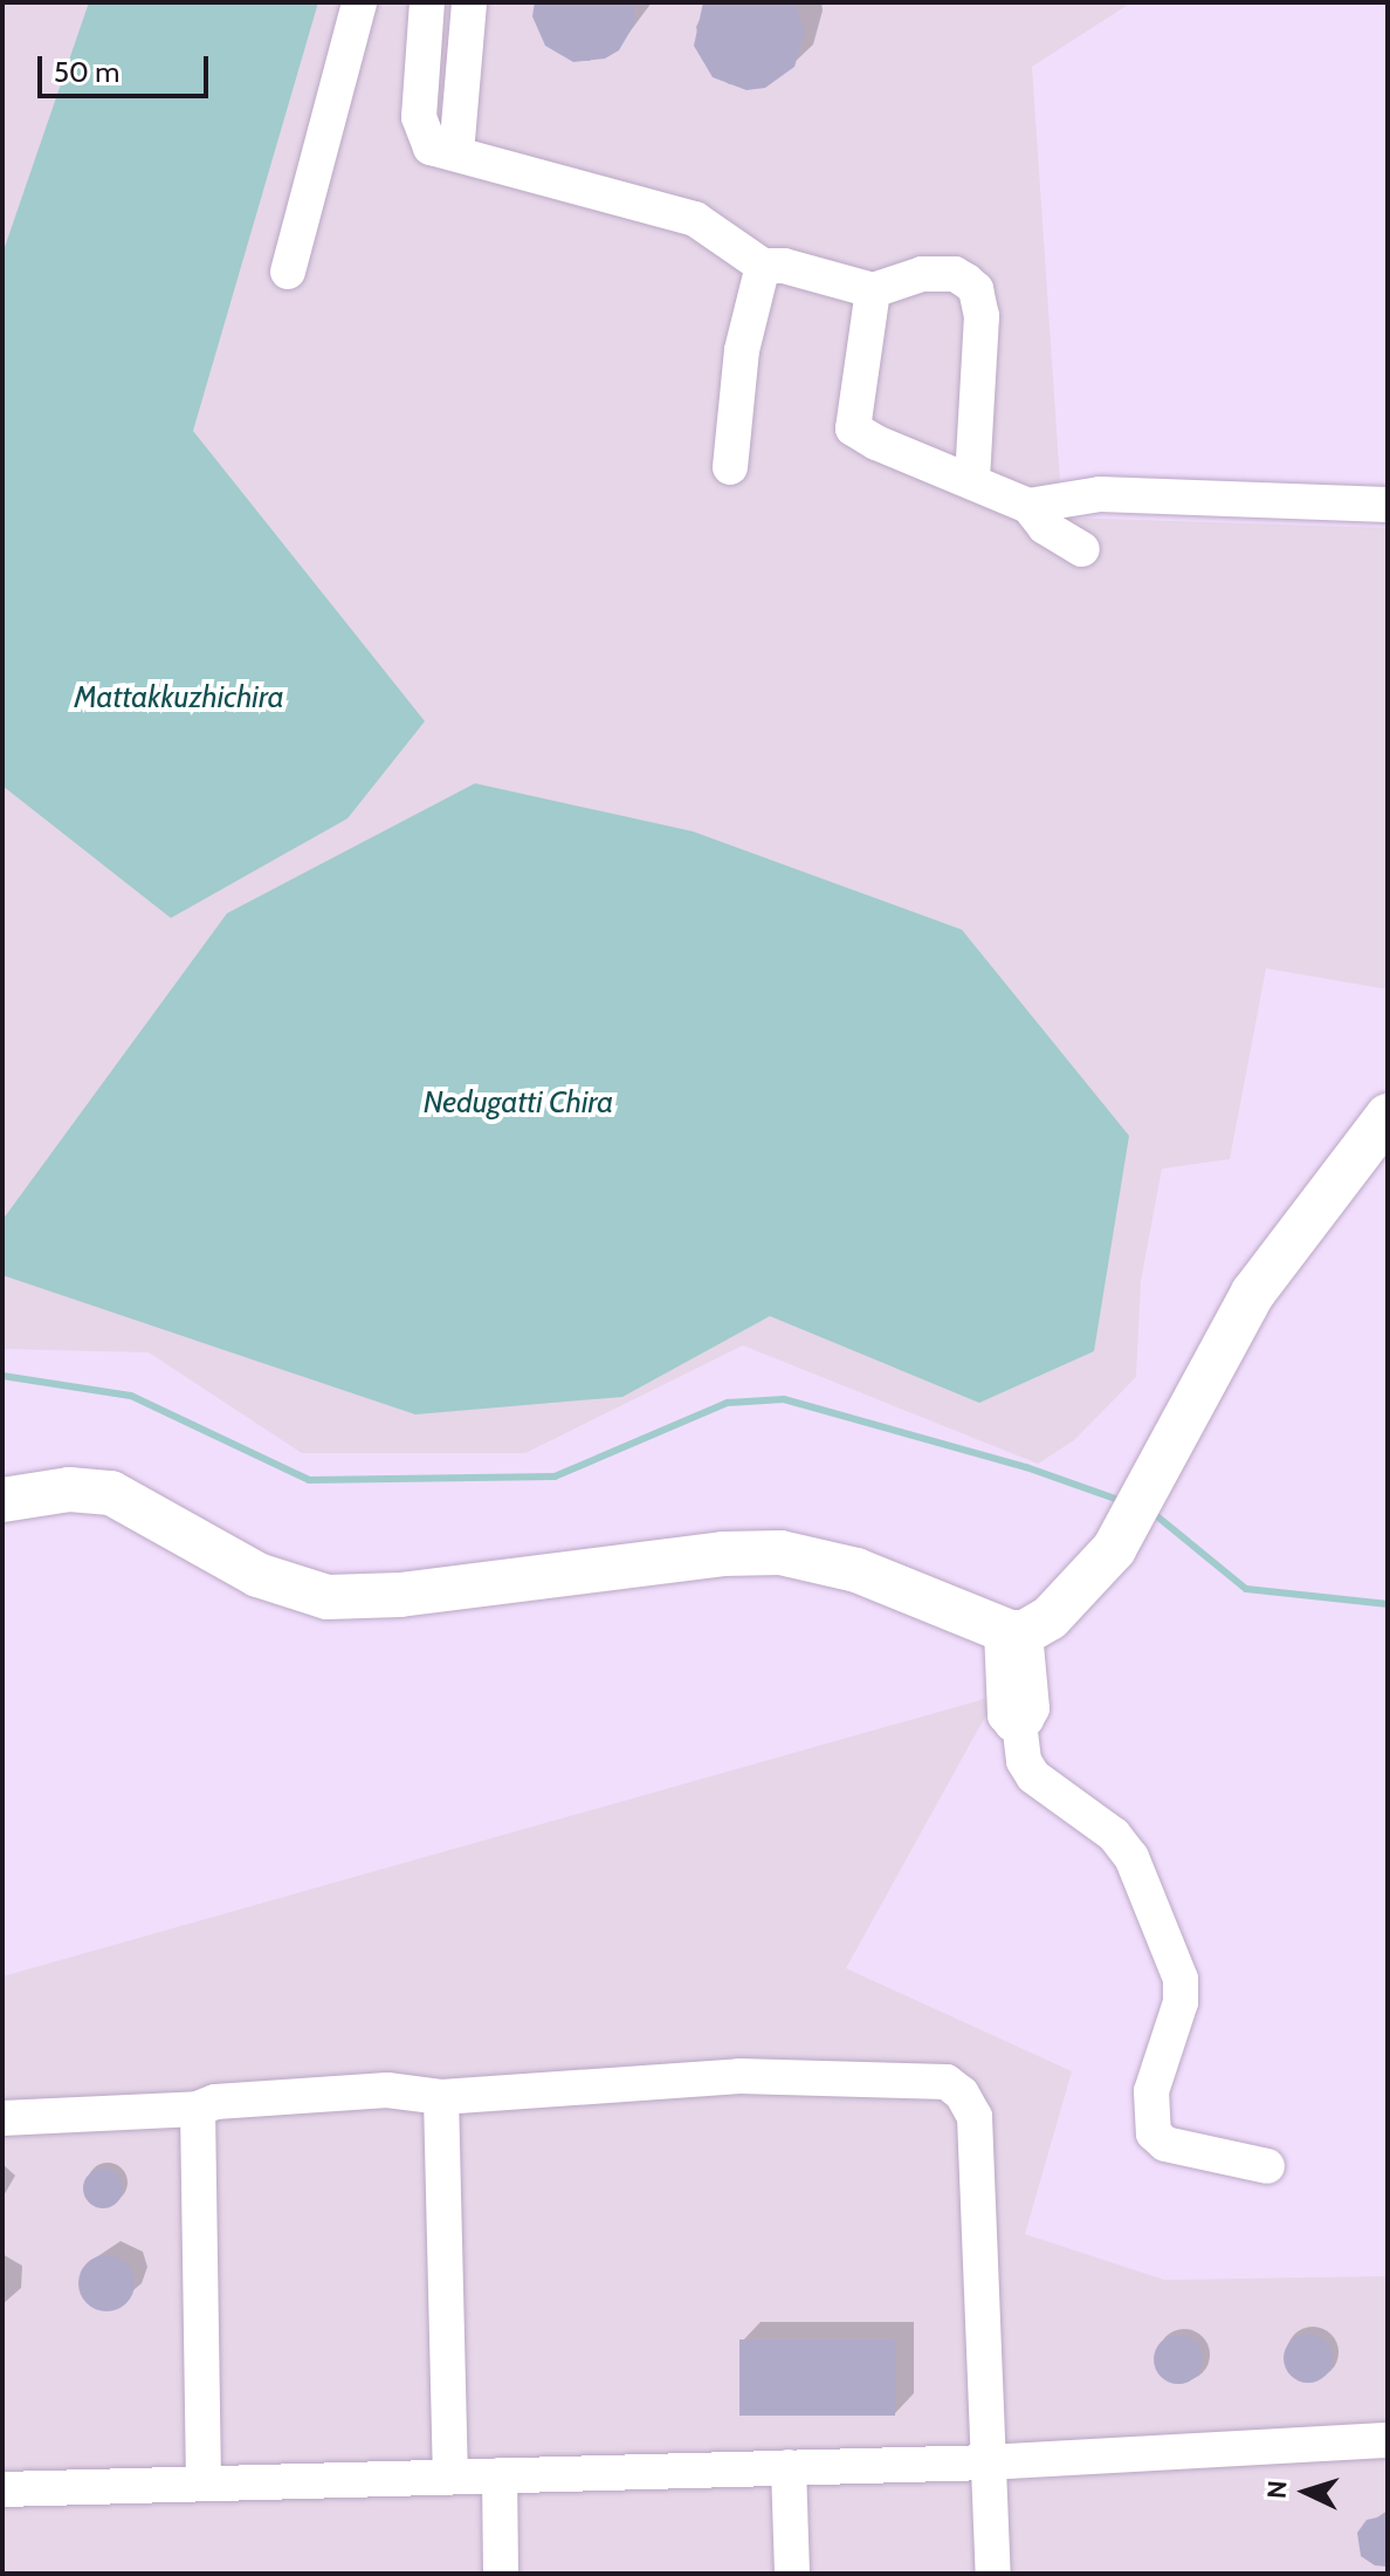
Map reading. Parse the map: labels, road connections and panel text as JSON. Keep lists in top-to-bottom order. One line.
{"water":["Mattakkuzhichira","Nedugatti Chira"],"scale_bar":"50 m","north":"left"}
